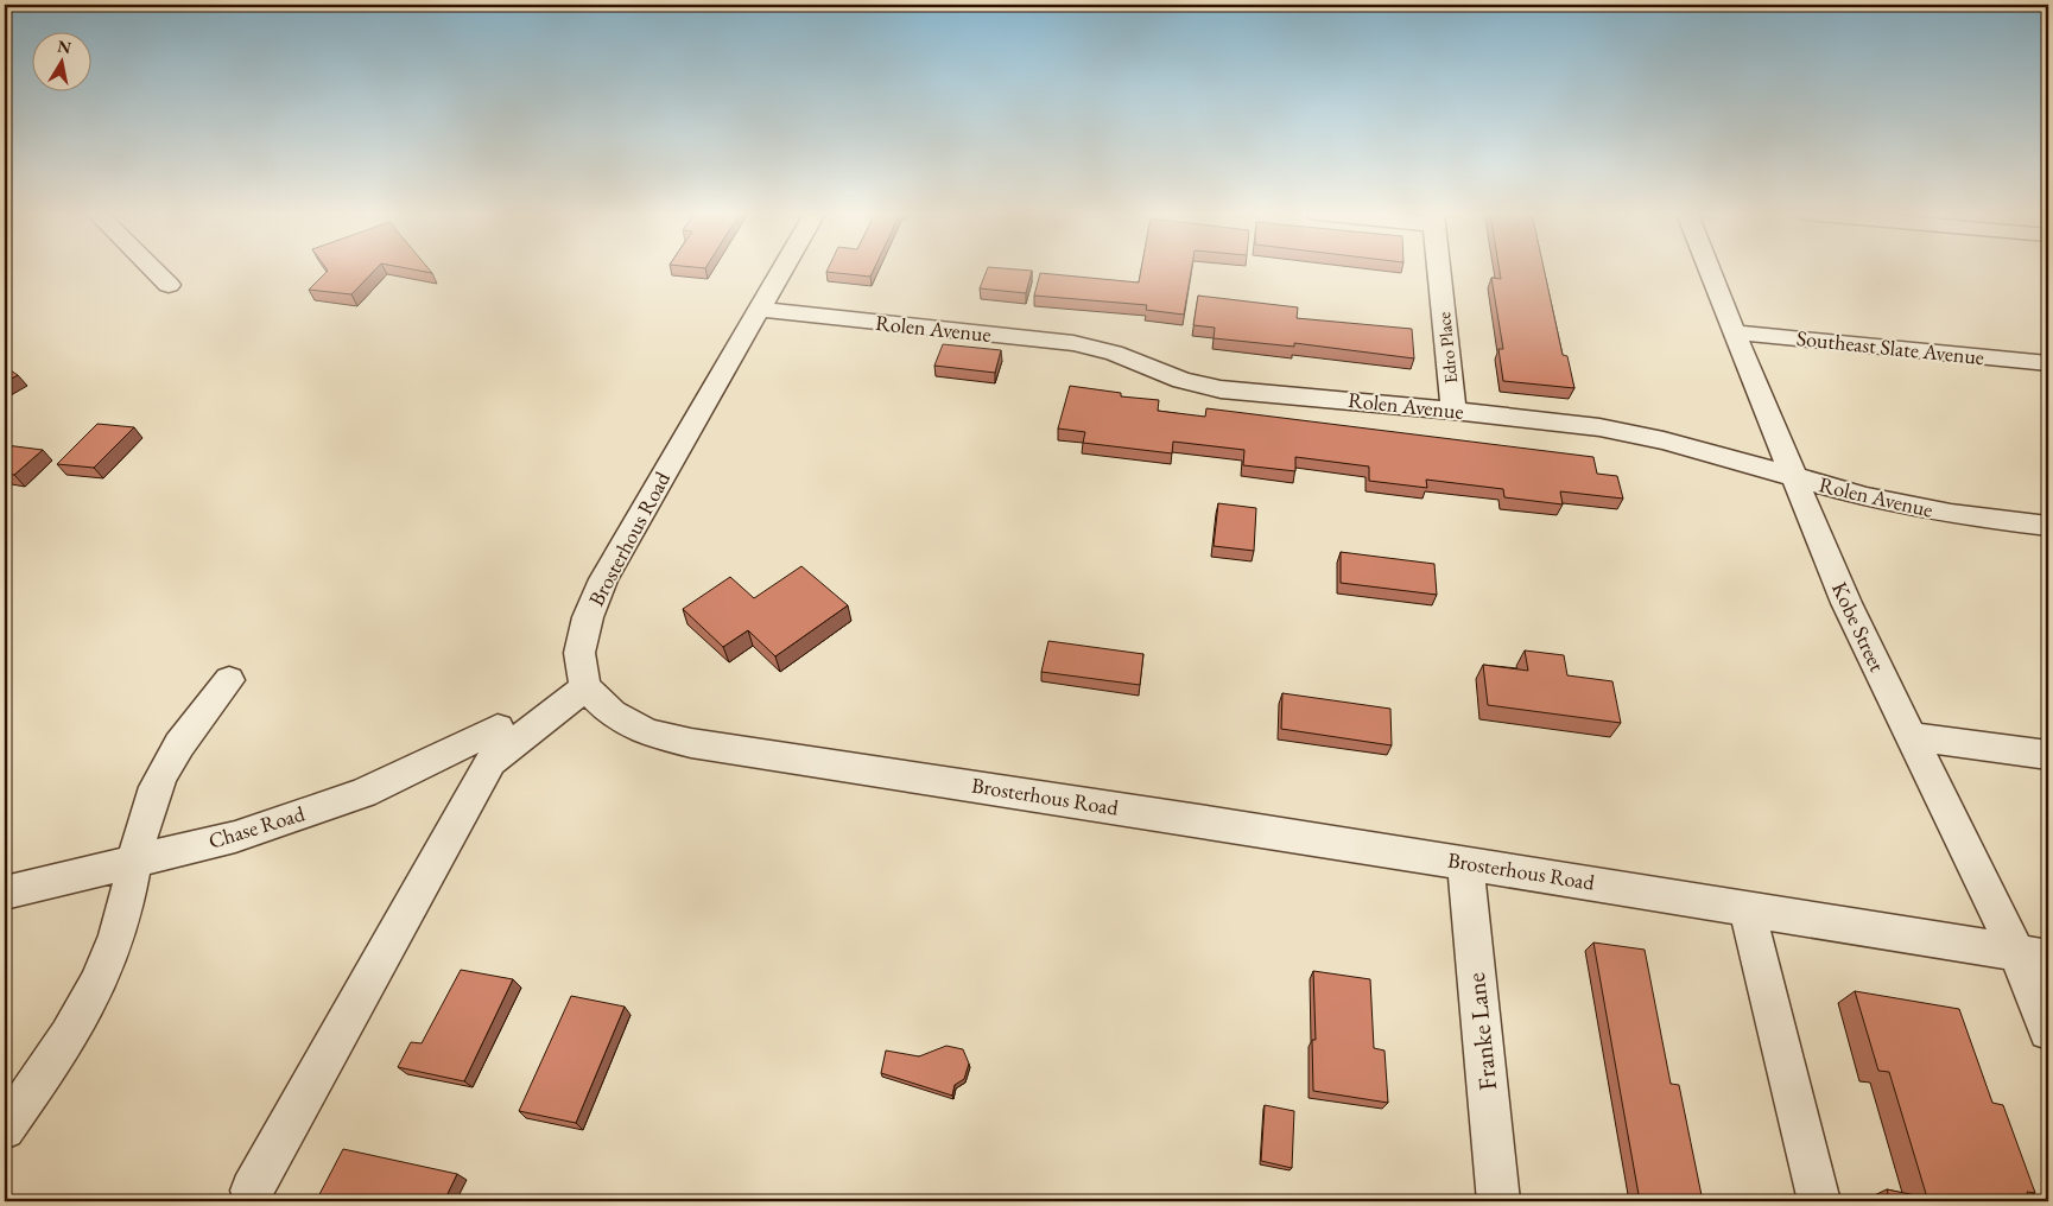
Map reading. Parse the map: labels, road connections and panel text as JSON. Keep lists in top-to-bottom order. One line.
{"streets":{"street":["Rolen Avenue","Edro Place","Southeast Slate Avenue","Brosterhous Road","Kobe Street","Chase Road","Franke Lane"]},"crossings":[["Rolen Avenue","Edro Place"],["Rolen Avenue","Brosterhous Road"],["Rolen Avenue","Kobe Street"],["Southeast Slate Avenue","Kobe Street"],["Brosterhous Road","Kobe Street"],["Brosterhous Road","Franke Lane"]],"north":"top"}
